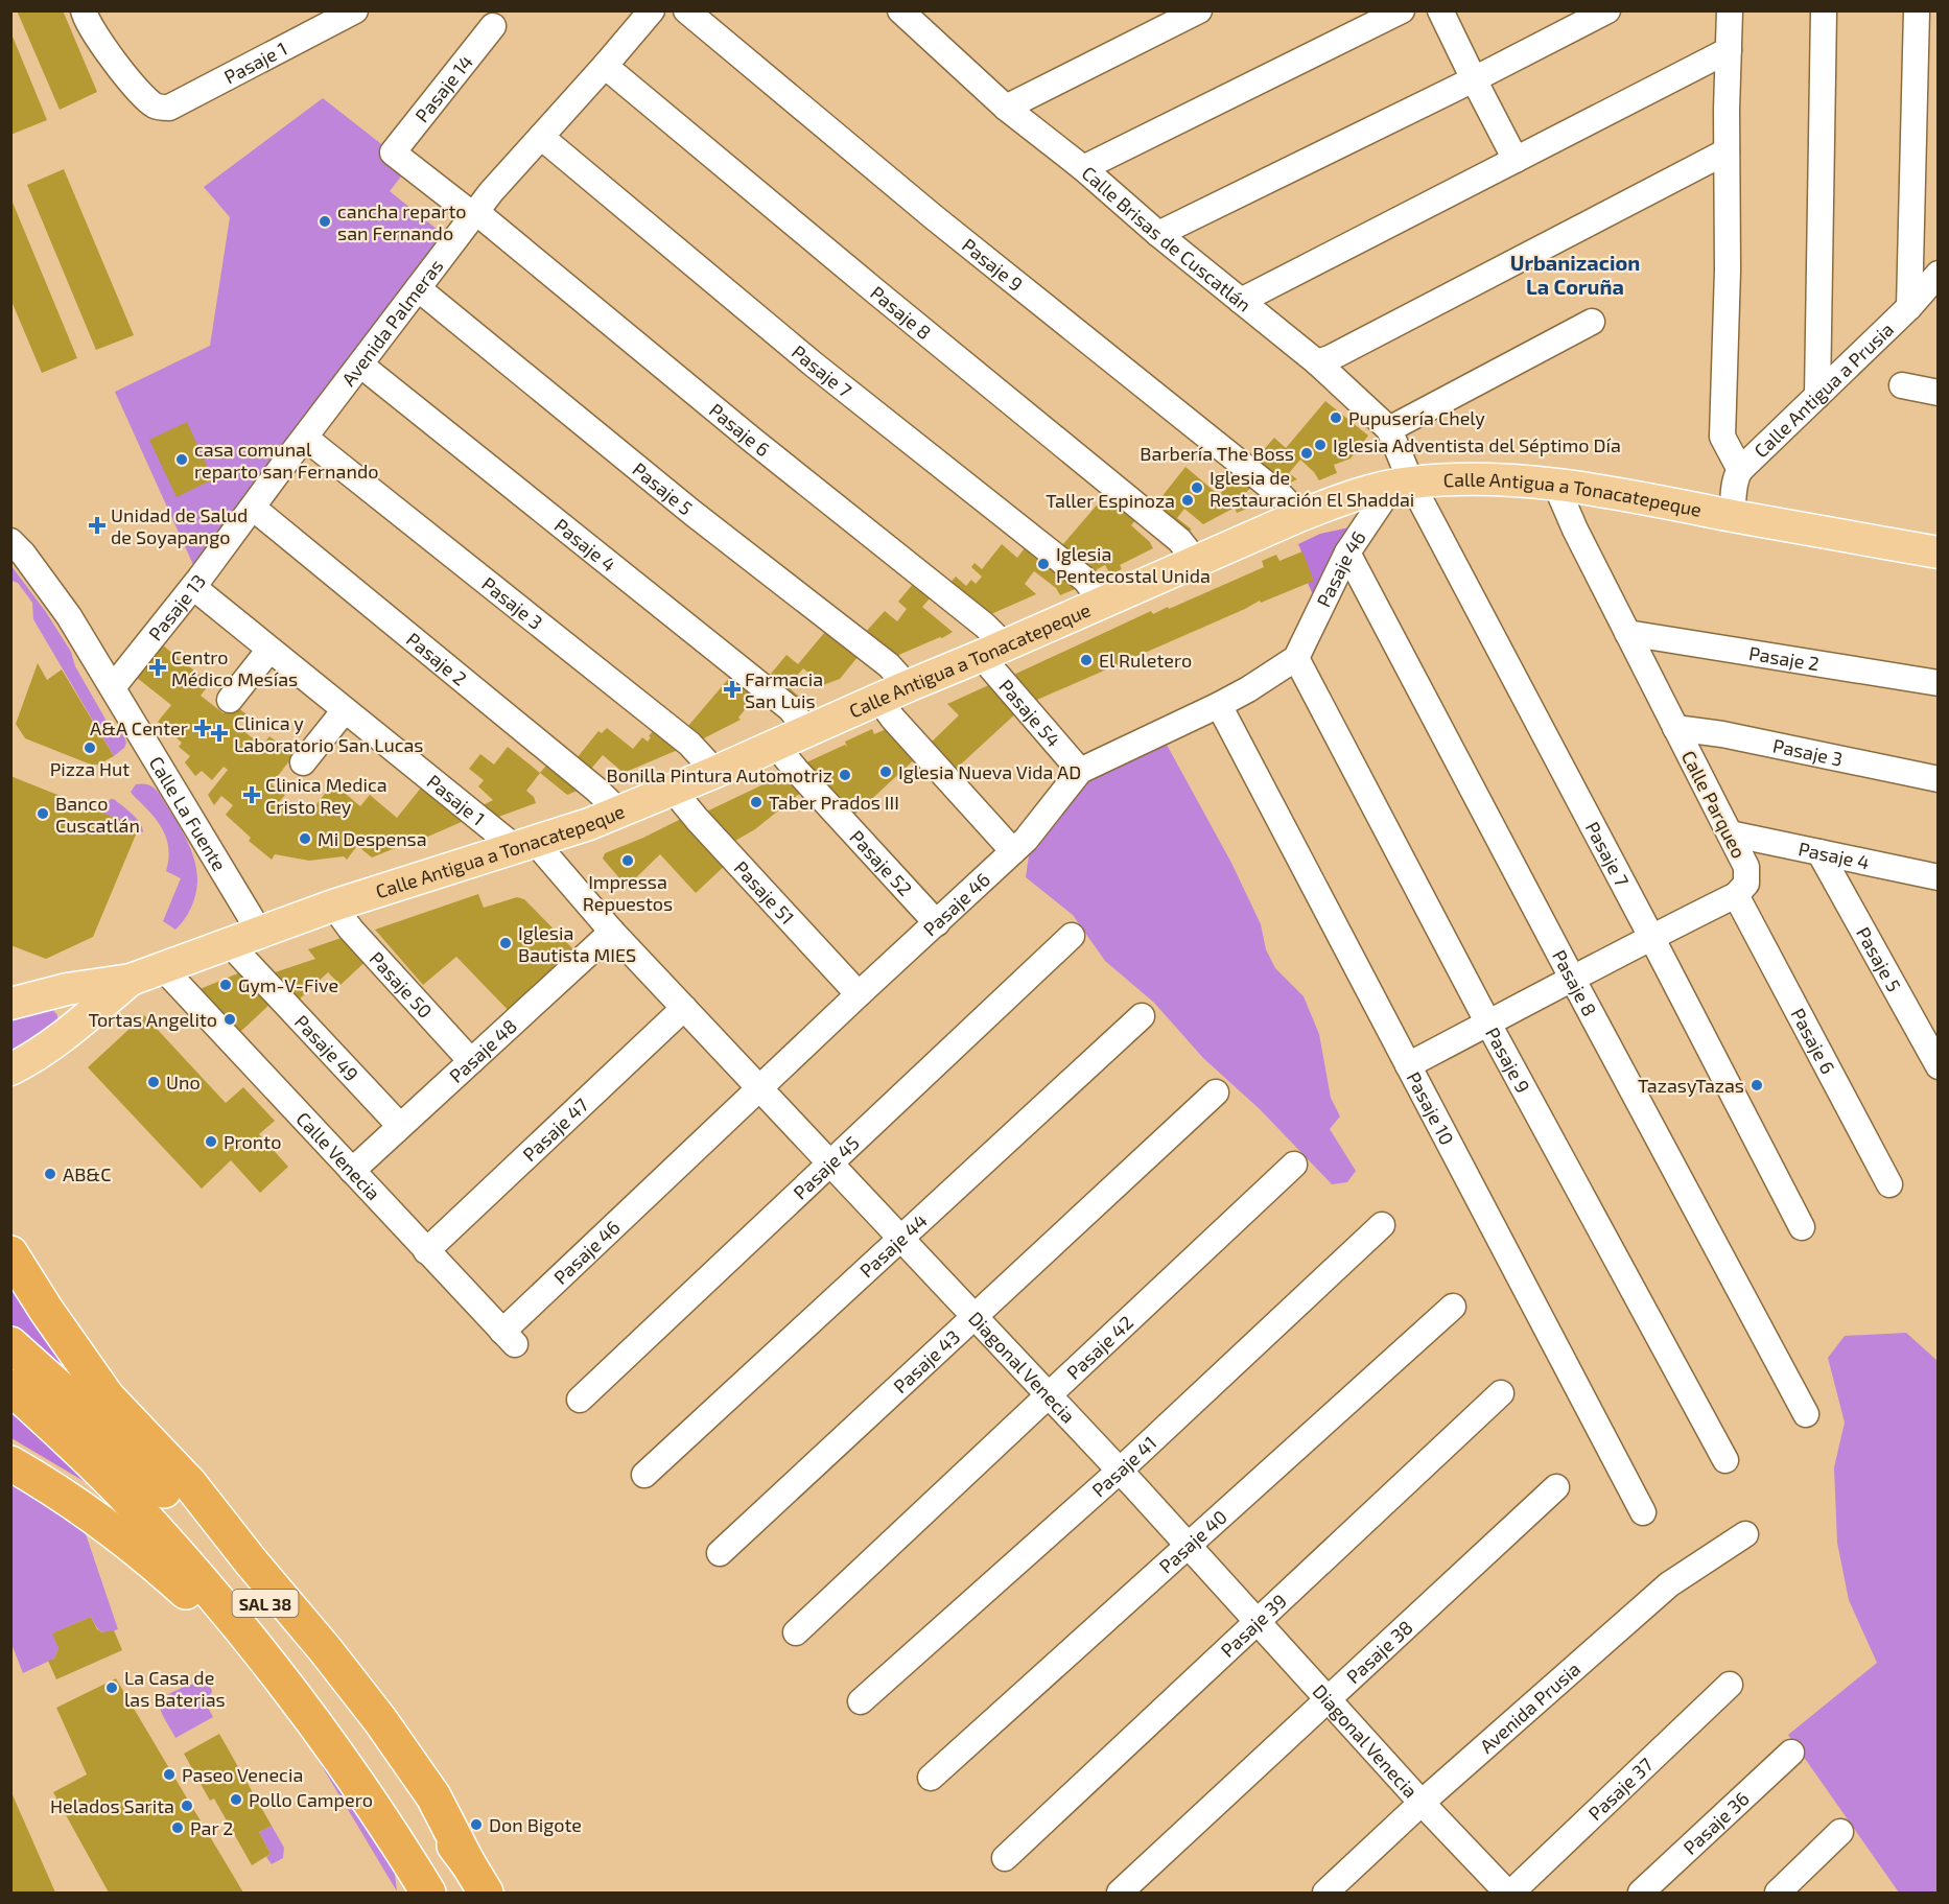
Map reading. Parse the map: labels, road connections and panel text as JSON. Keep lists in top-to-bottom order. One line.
{"streets":{"highway":["SAL 38"],"main road":["Calle Antigua a Tonacatepeque"],"street":["Pasaje 1","Pasaje 14","Calle Brisas de Cuscatlán","Pasaje 9","Pasaje 8","Avenida Palmeras","Pasaje 7","Calle Antigua a Prusia","Pasaje 6","Pasaje 5","Pasaje 4","Pasaje 46","Pasaje 3","Pasaje 13","Pasaje 2","Pasaje 54","Calle Parqueo","Calle La Fuente","Pasaje 52","Pasaje 51","Pasaje 50","Pasaje 49","Pasaje 48","Pasaje 10","Pasaje 47","Calle Venecia","Pasaje 45","Pasaje 44","Pasaje 42","Pasaje 43","Diagonal Venecia","Pasaje 41","Pasaje 40","Pasaje 39","Pasaje 38","Avenida Prusia","Pasaje 37","Pasaje 36"]},"crossings":[["Pasaje 1","Calle Antigua a Tonacatepeque"],["Pasaje 1","Pasaje 13"],["Pasaje 1","Diagonal Venecia"],["Pasaje 14","Pasaje 6"],["Calle Brisas de Cuscatlán","Pasaje 7"],["Calle Brisas de Cuscatlán","Calle Antigua a Tonacatepeque"],["Calle Brisas de Cuscatlán","Pasaje 46"],["Pasaje 9","Calle Antigua a Tonacatepeque"],["Pasaje 9","Pasaje 46"],["Pasaje 8","Avenida Palmeras"],["Pasaje 8","Calle Antigua a Tonacatepeque"],["Pasaje 8","Pasaje 46"],["Avenida Palmeras","Pasaje 7"],["Avenida Palmeras","Pasaje 6"],["Avenida Palmeras","Pasaje 5"],["Avenida Palmeras","Pasaje 4"],["Avenida Palmeras","Pasaje 3"],["Avenida Palmeras","Pasaje 13"],["Pasaje 7","Calle Antigua a Tonacatepeque"],["Pasaje 7","Pasaje 46"],["Calle Antigua a Prusia","Calle Antigua a Tonacatepeque"],["Pasaje 6","Calle Antigua a Tonacatepeque"],["Pasaje 6","Pasaje 54"],["Pasaje 6","Calle Parqueo"],["Pasaje 5","Calle Antigua a Tonacatepeque"],["Pasaje 5","Pasaje 4"],["Calle Antigua a Tonacatepeque","Pasaje 4"],["Calle Antigua a Tonacatepeque","Pasaje 46"],["Calle Antigua a Tonacatepeque","Pasaje 3"],["Calle Antigua a Tonacatepeque","Pasaje 2"],["Calle Antigua a Tonacatepeque","Pasaje 54"],["Calle Antigua a Tonacatepeque","Calle Parqueo"],["Calle Antigua a Tonacatepeque","Calle La Fuente"],["Calle Antigua a Tonacatepeque","Pasaje 52"],["Calle Antigua a Tonacatepeque","Pasaje 51"],["Calle Antigua a Tonacatepeque","Pasaje 50"],["Calle Antigua a Tonacatepeque","Pasaje 49"],["Calle Antigua a Tonacatepeque","Calle Venecia"],["Calle Antigua a Tonacatepeque","Diagonal Venecia"],["Pasaje 4","Calle Parqueo"],["Pasaje 46","Pasaje 54"],["Pasaje 46","Pasaje 52"],["Pasaje 46","Pasaje 51"],["Pasaje 46","Pasaje 10"],["Pasaje 46","Calle Venecia"],["Pasaje 46","Diagonal Venecia"],["Pasaje 3","Calle Parqueo"],["Pasaje 13","Pasaje 2"],["Pasaje 13","Calle La Fuente"],["Pasaje 2","Calle Parqueo"],["Pasaje 50","Pasaje 48"],["Pasaje 49","Pasaje 48"],["Pasaje 48","Calle Venecia"],["Pasaje 48","Diagonal Venecia"],["Pasaje 47","Calle Venecia"],["Pasaje 47","Diagonal Venecia"],["Pasaje 45","Diagonal Venecia"],["Pasaje 44","Diagonal Venecia"],["Pasaje 42","Diagonal Venecia"],["Pasaje 43","Diagonal Venecia"],["Diagonal Venecia","Pasaje 41"],["Diagonal Venecia","Pasaje 40"],["Diagonal Venecia","Pasaje 39"],["Diagonal Venecia","Pasaje 38"],["Diagonal Venecia","Avenida Prusia"],["Diagonal Venecia","Pasaje 37"]],"districts":["Urbanizacion La Coruña"],"places":{"other":["cancha reparto san Fernando","Pupusería Chely","Iglesia Adventista del Séptimo Día","Barbería The Boss","casa comunal reparto san Fernando","Iglesia de Restauración El Shaddai","Taller Espinoza","Iglesia Pentecostal Unida","El Ruletero","Pizza Hut","Iglesia Nueva Vida AD","Bonilla Pintura Automotriz","Taber Prados III","Banco Cuscatlán","Mi Despensa","Impressa Repuestos","Iglesia Bautista MIES","Gym-V-Five","Tortas Angelito","Uno","TazasyTazas","Pronto","AB&C","La Casa de las Baterias","Paseo Venecia","Pollo Campero","Helados Sarita","Don Bigote","Par 2"],"health":["Unidad de Salud de Soyapango","Centro Médico Mesías","Farmacia San Luis","A&A Center","Clinica y Laboratorio San Lucas","Clinica Medica Cristo Rey"]}}
